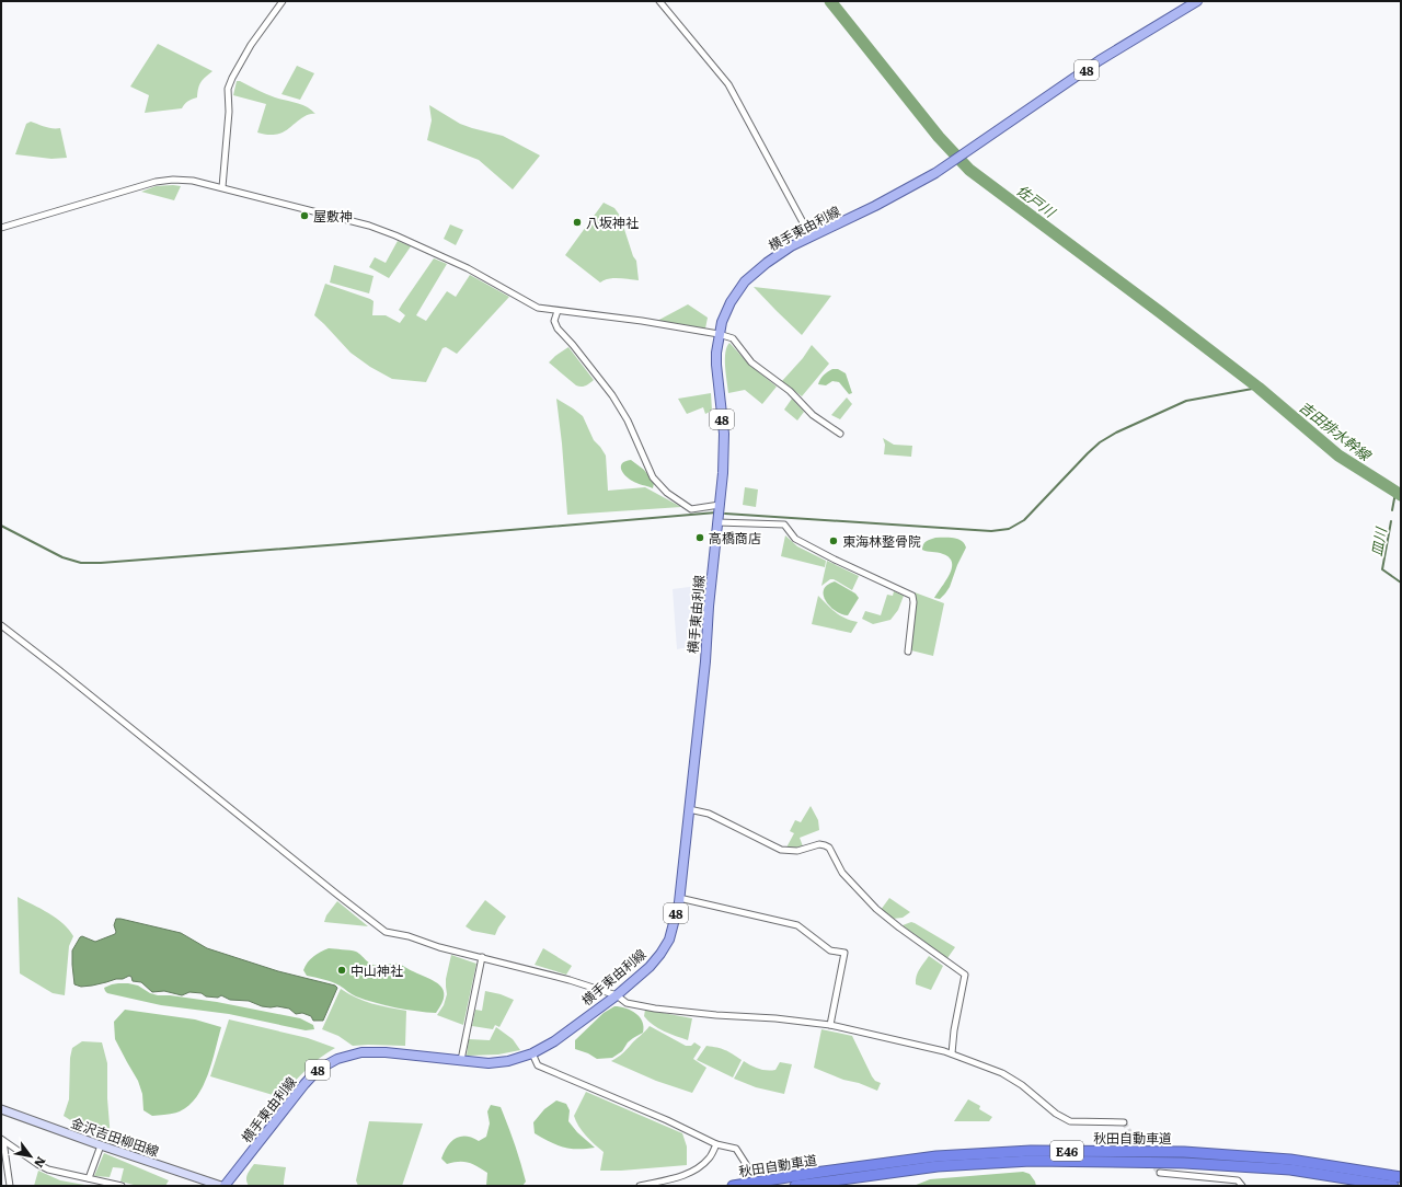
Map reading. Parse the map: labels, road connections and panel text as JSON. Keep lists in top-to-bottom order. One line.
{"streets":{"highway":["秋田自動車道","E46"],"main road":["48","横手東由利線","金沢吉田柳田線"]},"water":["佐戸川","吉田排水幹線","皿川"],"places":["屋敷神","八坂神社","高橋商店","東海林整骨院","中山神社"],"north":"bottom right"}
